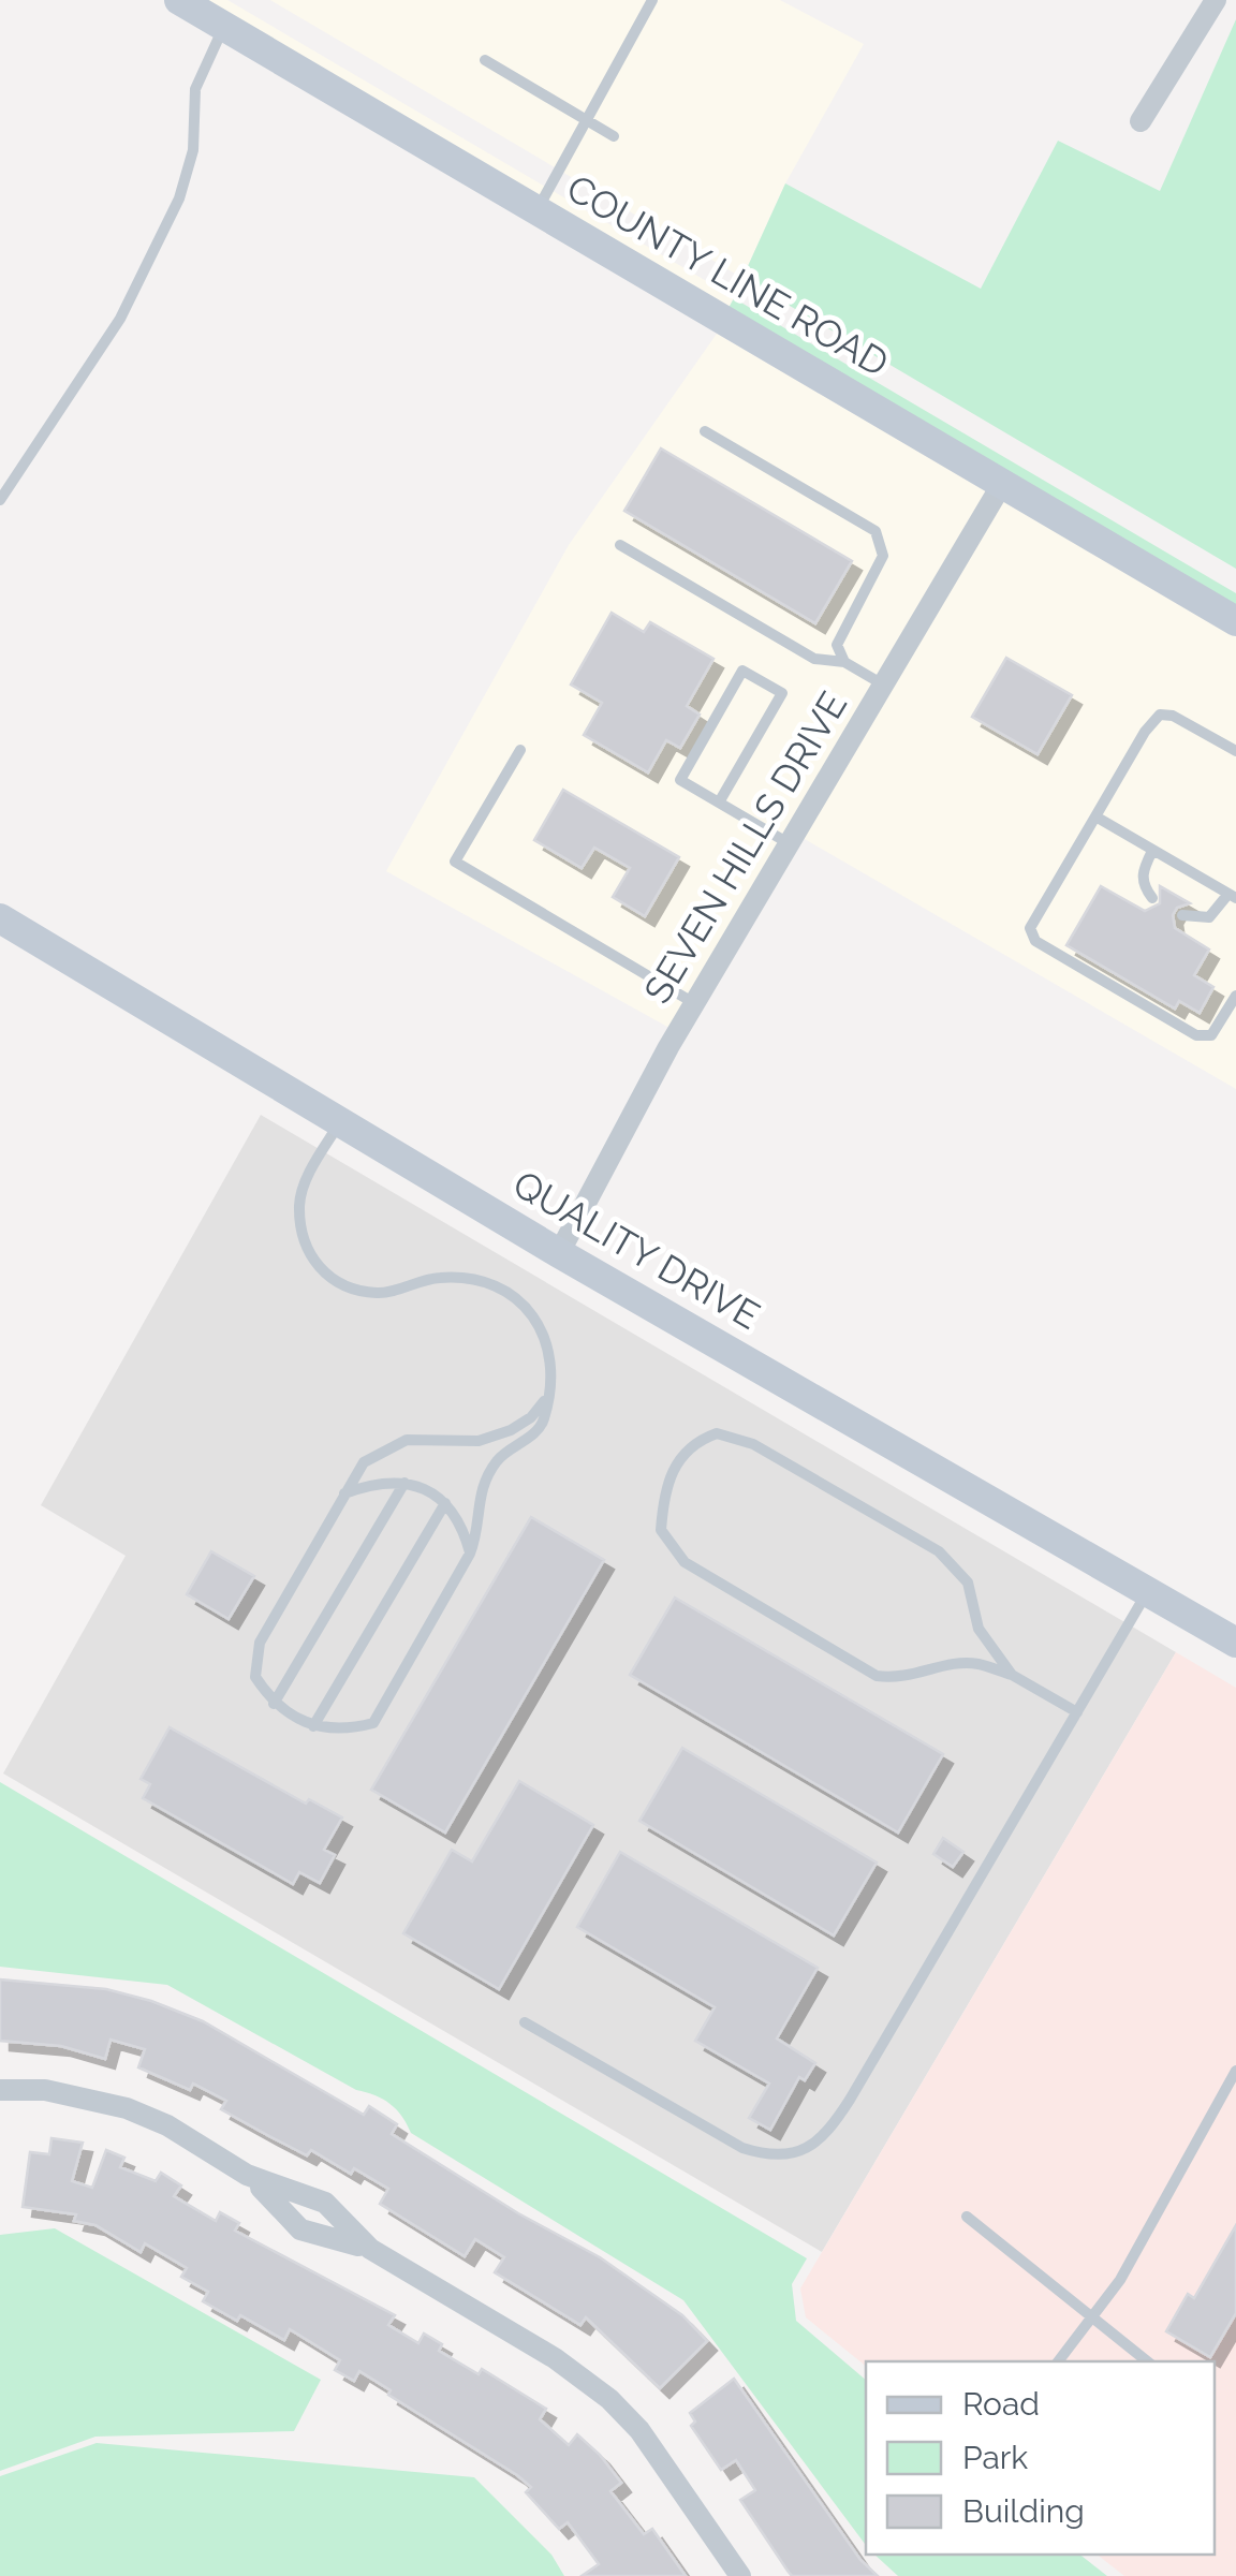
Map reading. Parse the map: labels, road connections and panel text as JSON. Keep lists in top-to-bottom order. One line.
{"streets":{"street":["COUNTY LINE ROAD","SEVEN HILLS DRIVE","QUALITY DRIVE"]},"crossings":[["COUNTY LINE ROAD","SEVEN HILLS DRIVE"],["SEVEN HILLS DRIVE","QUALITY DRIVE"]],"legend":["Road","Park","Building"]}
